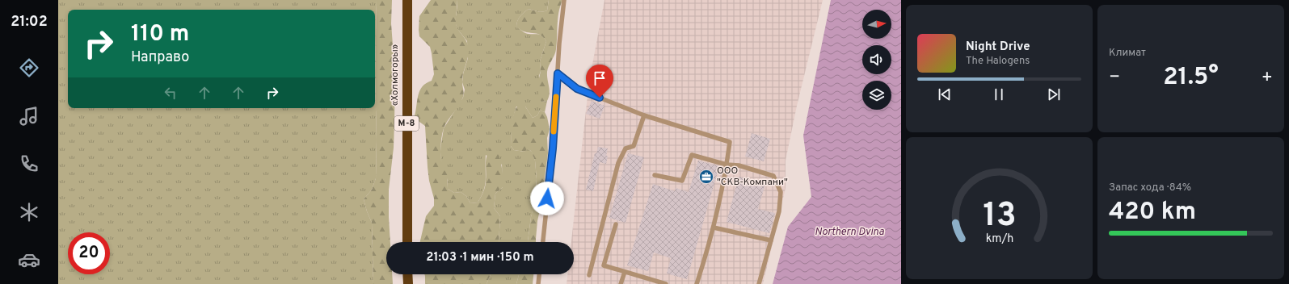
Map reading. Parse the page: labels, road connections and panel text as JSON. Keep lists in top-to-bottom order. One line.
{"streets":{"highway":["«Холмогоры»","М-8"]},"water":["Northern Dvina"],"places":{"office":["ООО \"СКВ-Компани\""]},"north":"right","page":{"tabs":"21:02","tile":["Климат",["Запас хода · 84%","420 km"]],"turn":["110 m","Направо"],"song":["Night Drive","The Halogens"],"heat":["−","21.5°","+"],"limit":"20","trip":"21:03 · 1 мин · 150 m","gauge":["13","km/h"]}}
